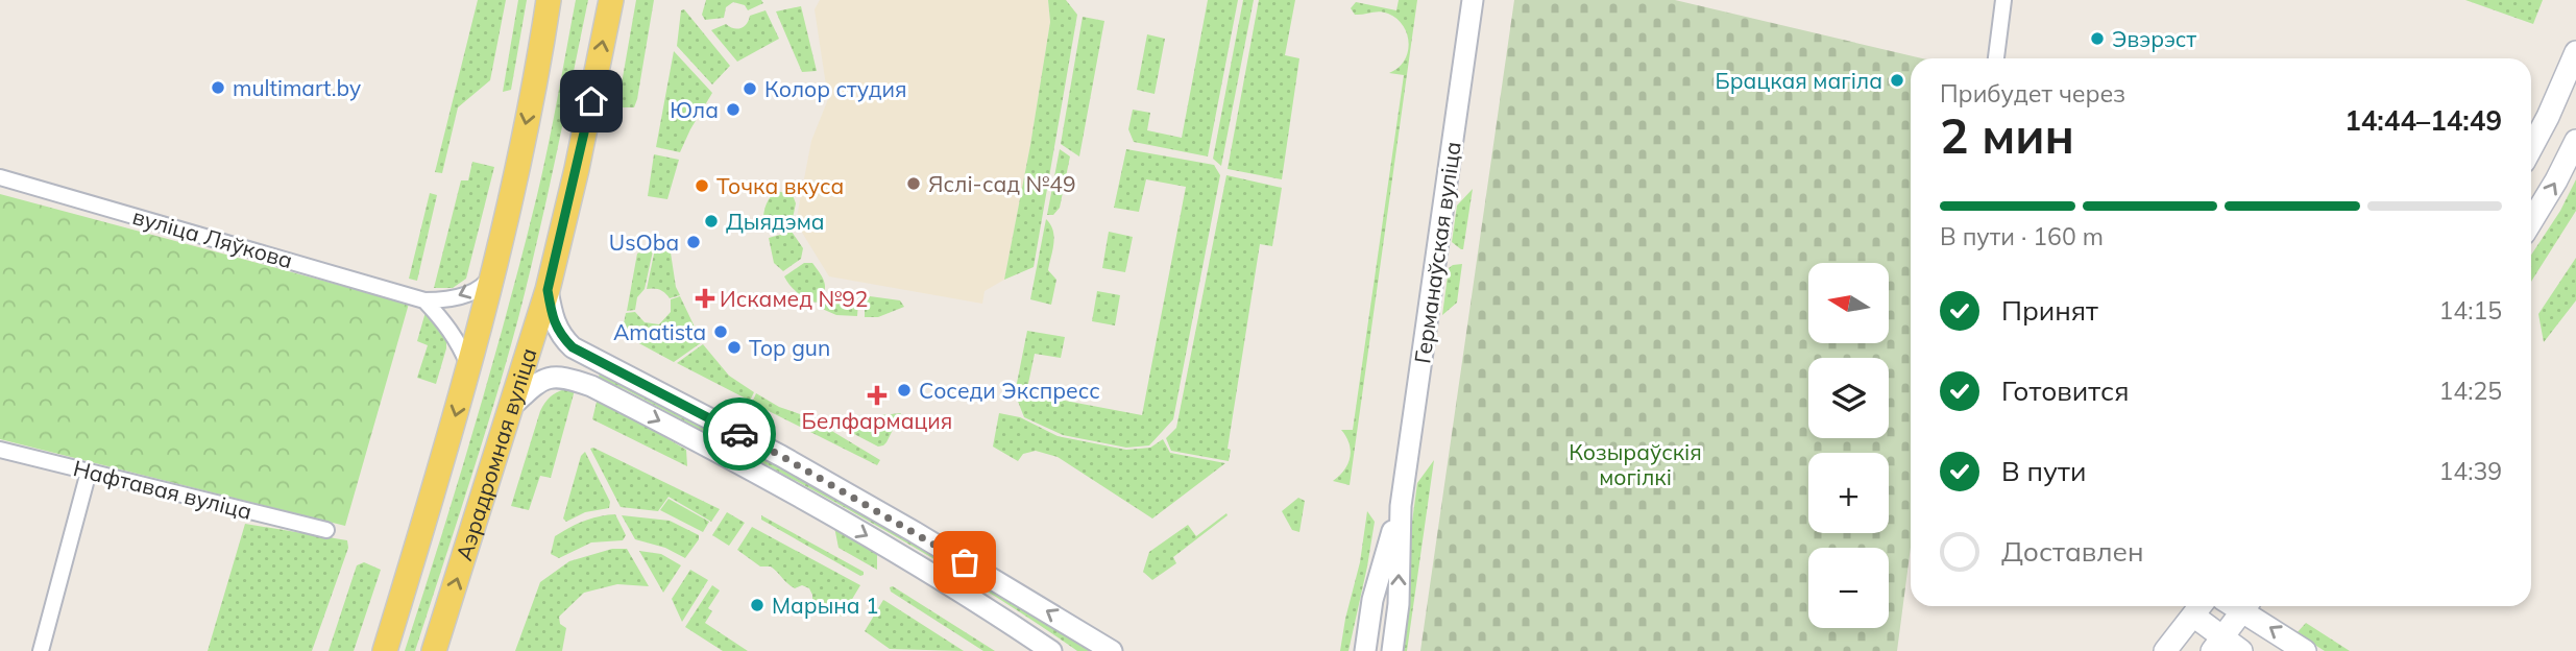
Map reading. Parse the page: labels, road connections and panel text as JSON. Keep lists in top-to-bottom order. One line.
{"streets":{"main road":["Аэрадромная вуліца"],"street":["вуліца Ляўкова","Германаўская вуліца","Нафтавая вуліца"]},"parks":["Козыраўскія могілкі"],"places":{"other":["Эвэрэст","Брацкая магіла","multimart.by","Колор студия","Юла","Яслі-сад №49","Точка вкуса","Дыядэма","UsOba","Amatista","Top gun","Соседи Экспресс","Марына 1"],"health":["Искамед №92","Белфармация"]},"north":"left","page":{"heading":["2 мин","Прибудет через","14:44–14:49"],"bar":"В пути · 160 m","map_buttons":["+","−"],"list":[["Принят","14:15"],["Готовится","14:25"],["В пути","14:39"],"Доставлен"]}}
